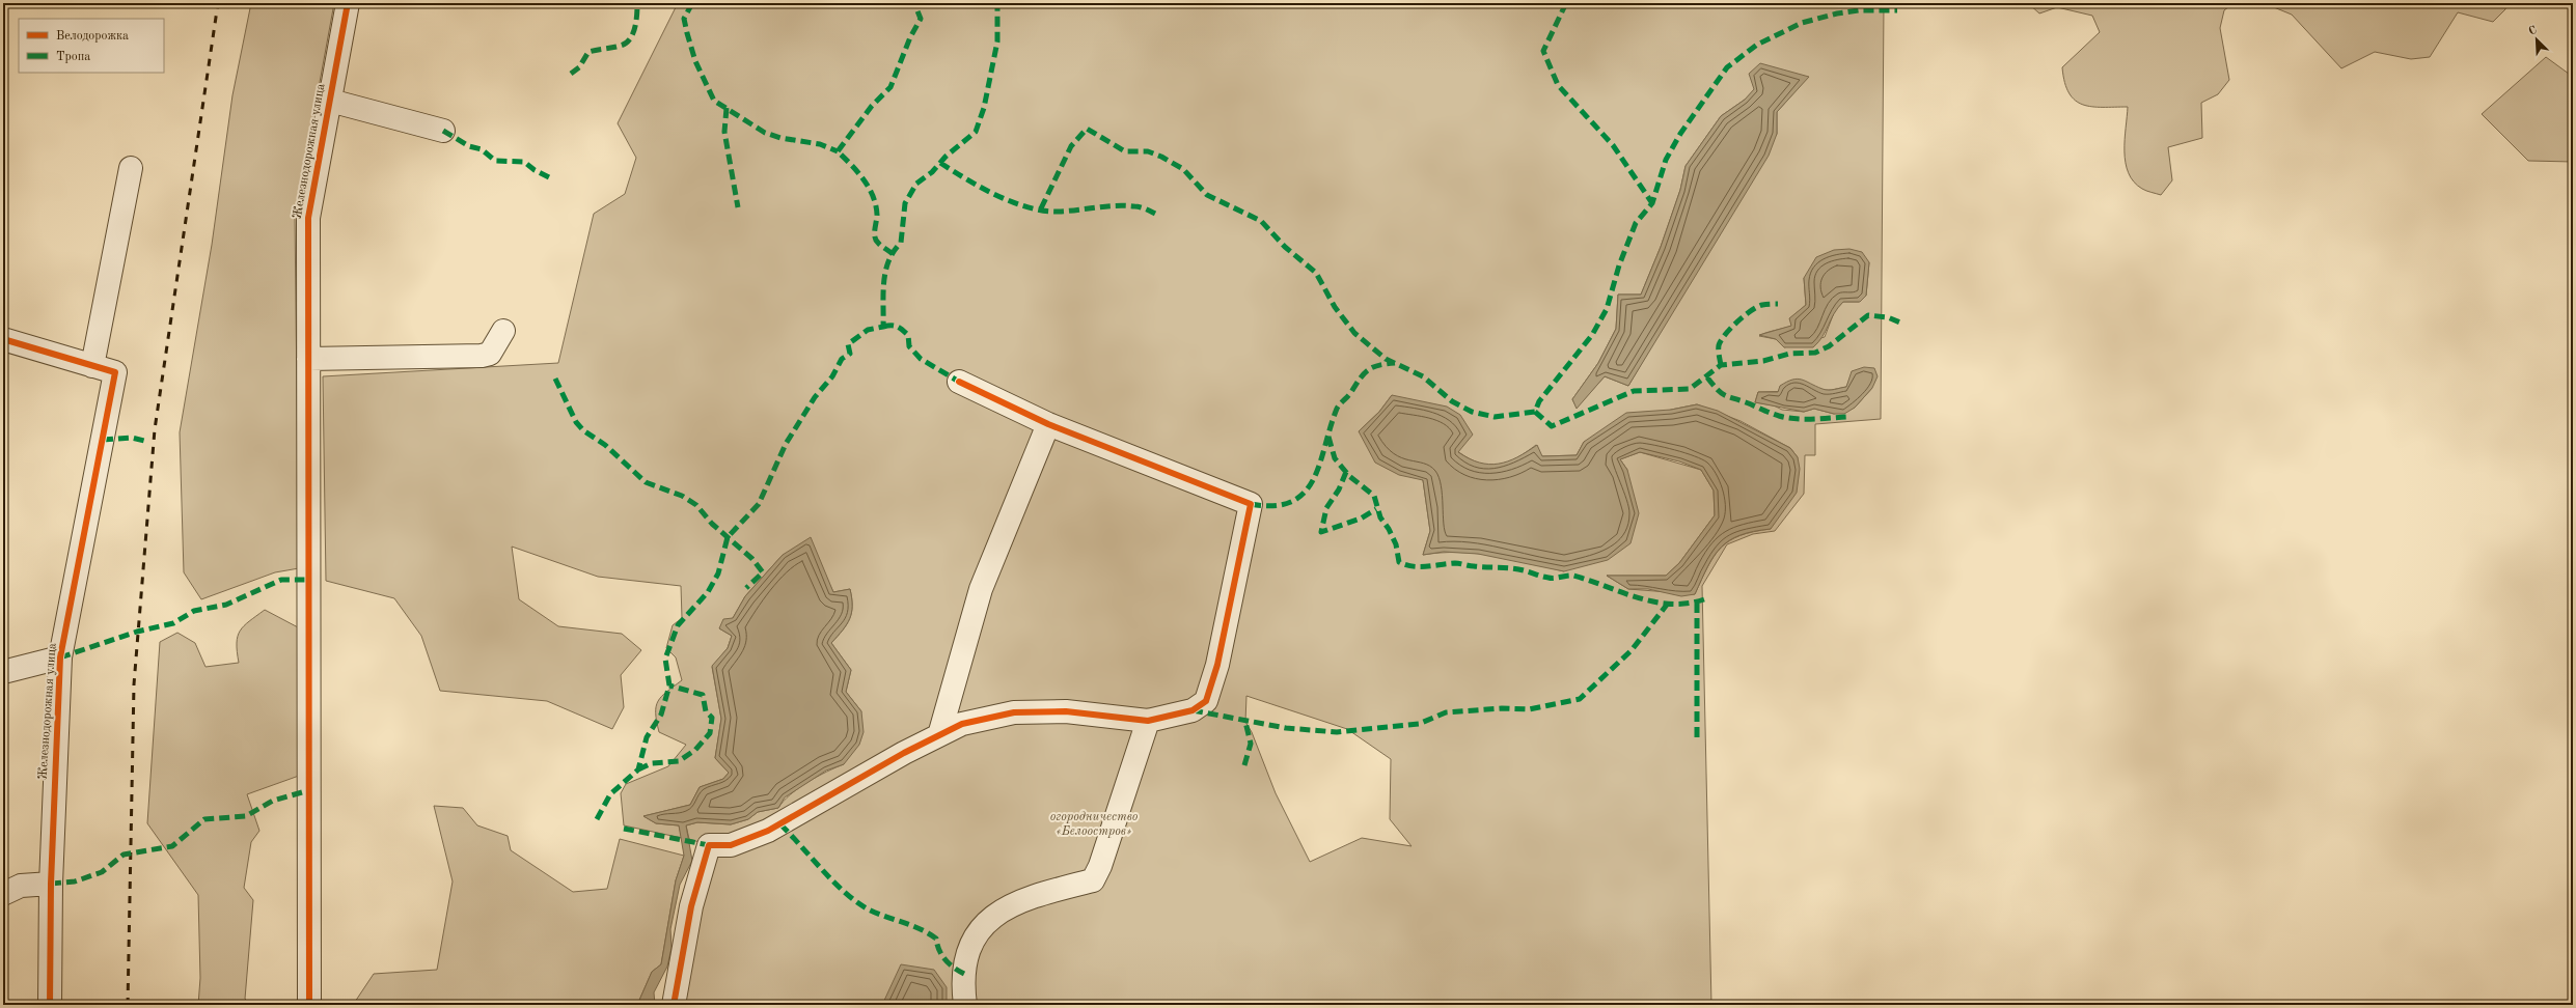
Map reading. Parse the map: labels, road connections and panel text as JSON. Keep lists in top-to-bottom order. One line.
{"streets":{"street":["Железнодорожная улица"]},"parks":["огородничество «Белоостров»"],"legend":["Велодорожка","Тропа"],"north":"top left"}
